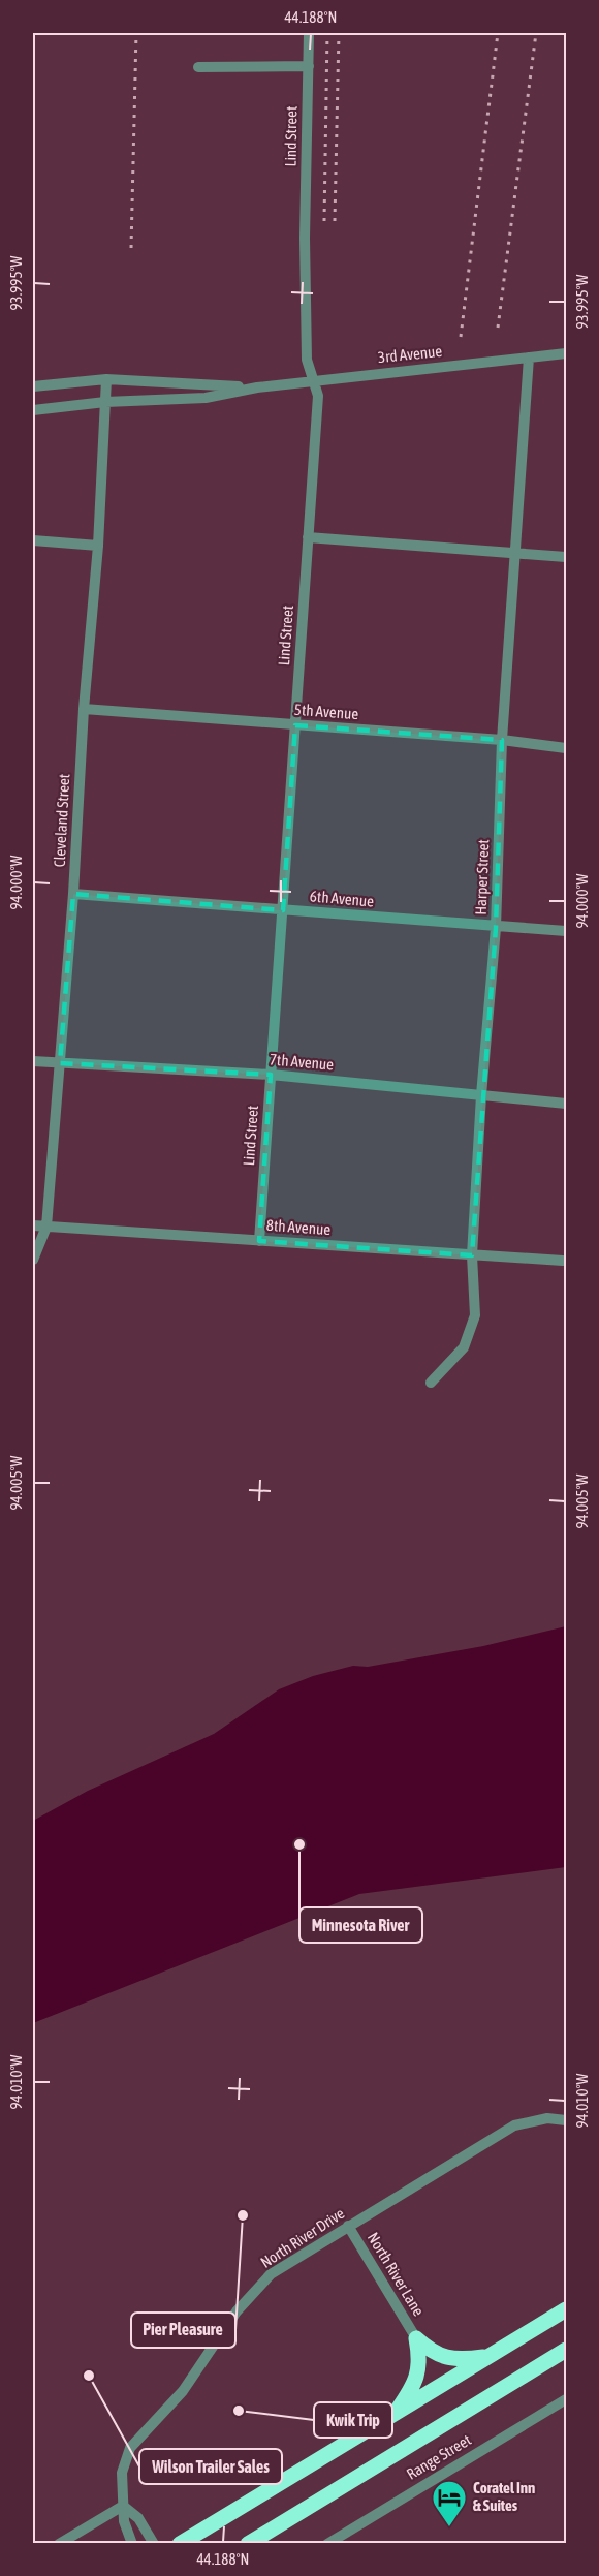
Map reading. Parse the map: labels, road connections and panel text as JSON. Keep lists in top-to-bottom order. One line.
{"streets":{"street":["Lind Street","3rd Avenue","5th Avenue","Cleveland Street","Harper Street","6th Avenue","7th Avenue","8th Avenue","North River Drive","North River Lane","Range Street"]},"crossings":[["Lind Street","3rd Avenue"],["Lind Street","5th Avenue"],["Lind Street","6th Avenue"],["Lind Street","7th Avenue"],["Lind Street","8th Avenue"],["3rd Avenue","Cleveland Street"],["3rd Avenue","Harper Street"],["5th Avenue","Cleveland Street"],["5th Avenue","Harper Street"],["Cleveland Street","6th Avenue"],["Cleveland Street","7th Avenue"],["Cleveland Street","8th Avenue"],["Harper Street","6th Avenue"],["Harper Street","7th Avenue"],["Harper Street","8th Avenue"],["North River Drive","North River Lane"]],"places":{"other":["Minnesota River","Pier Pleasure","Wilson Trailer Sales","Kwik Trip"],"hotel":["Coratel Inn & Suites"]},"coordinates":["44.188°N","93.995°W","94.000°W","94.005°W","94.010°W"]}
